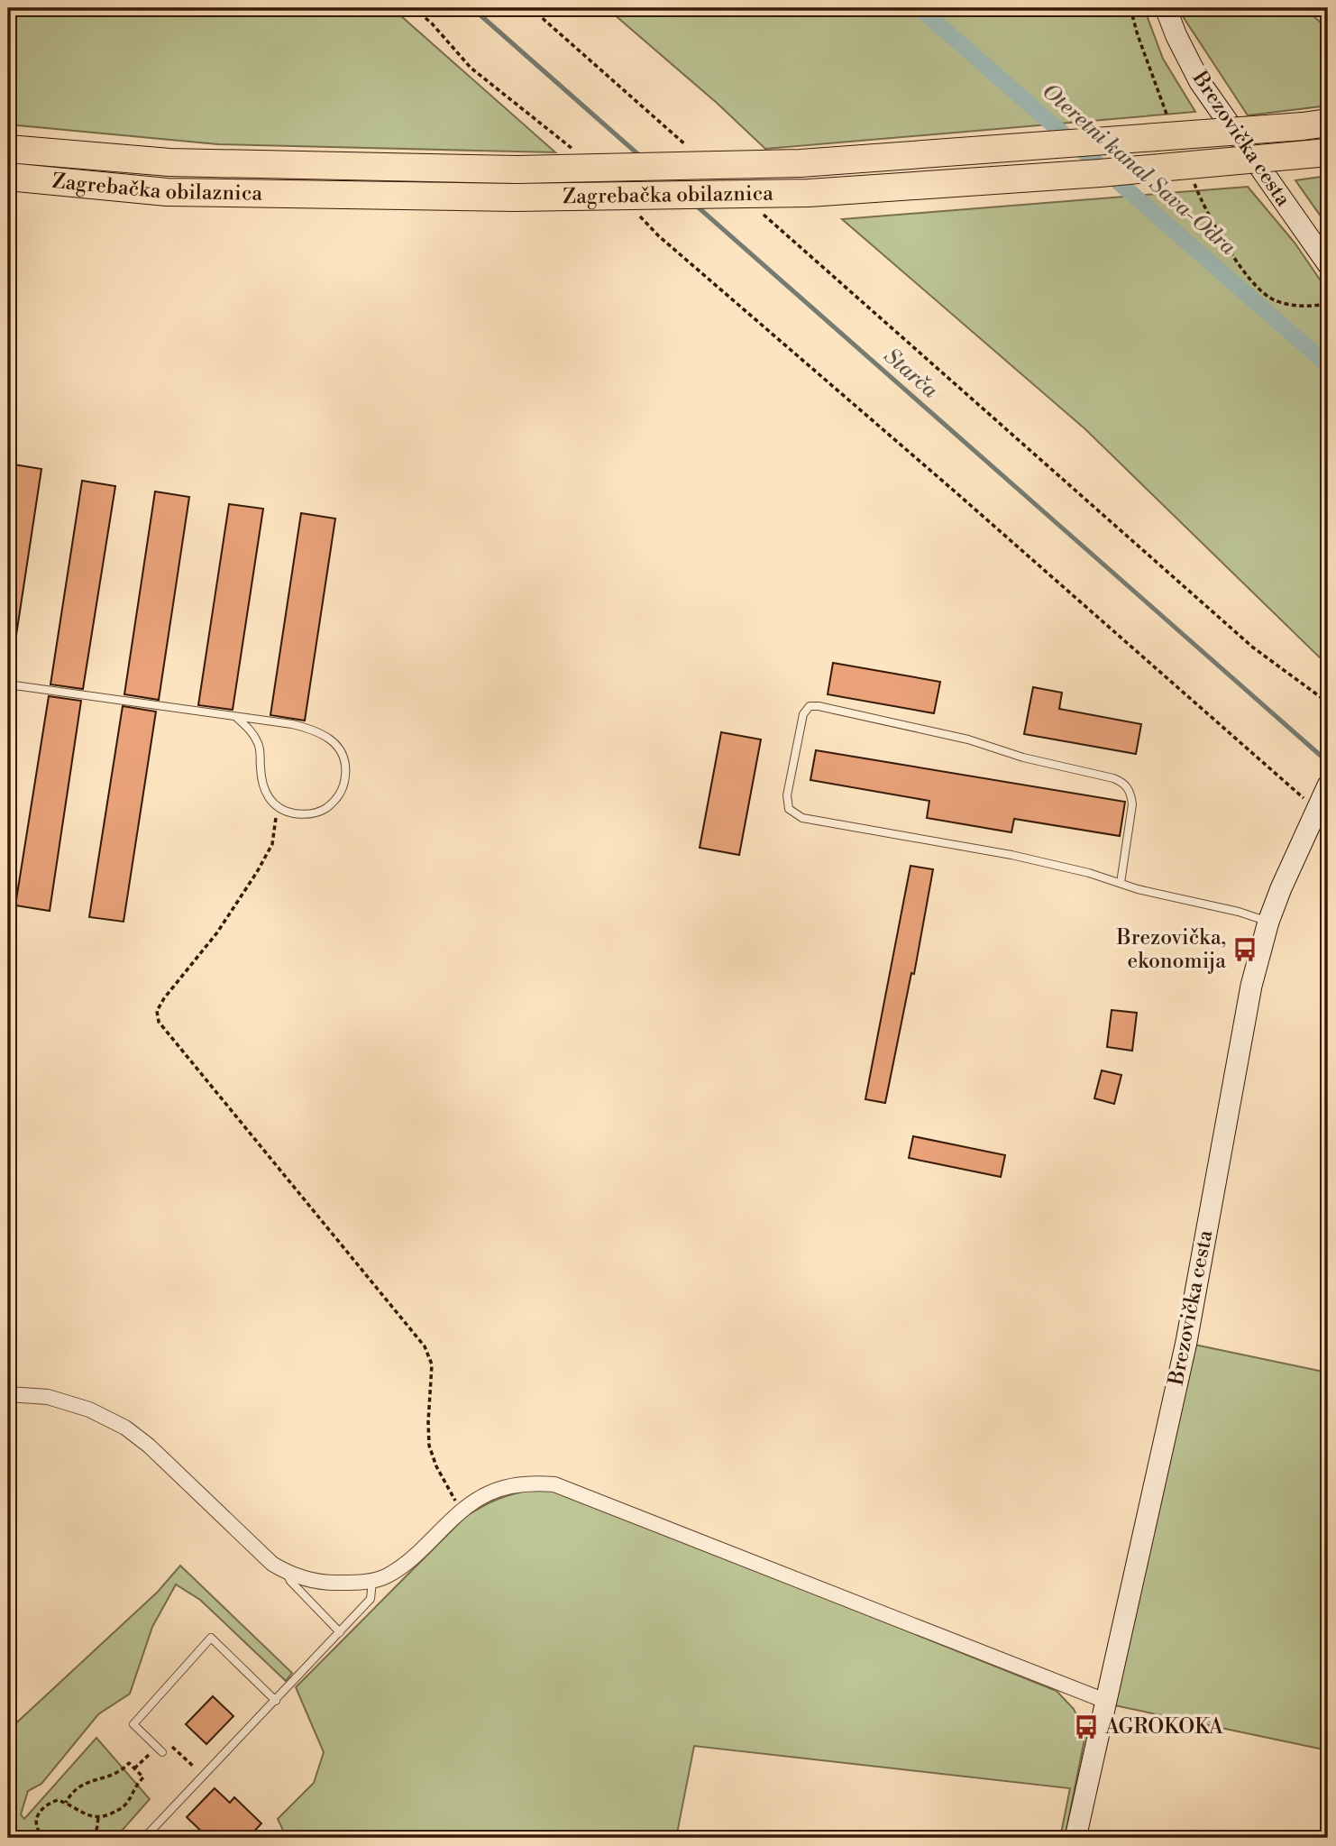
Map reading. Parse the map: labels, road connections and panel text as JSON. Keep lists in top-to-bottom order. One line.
{"streets":{"highway":["Zagrebačka obilaznica"],"main road":["Brezovička cesta"]},"water":["Oteretni kanal Sava-Odra","Starča"],"places":{"bus stop":["Brezovička, ekonomija","AGROKOKA"]}}
